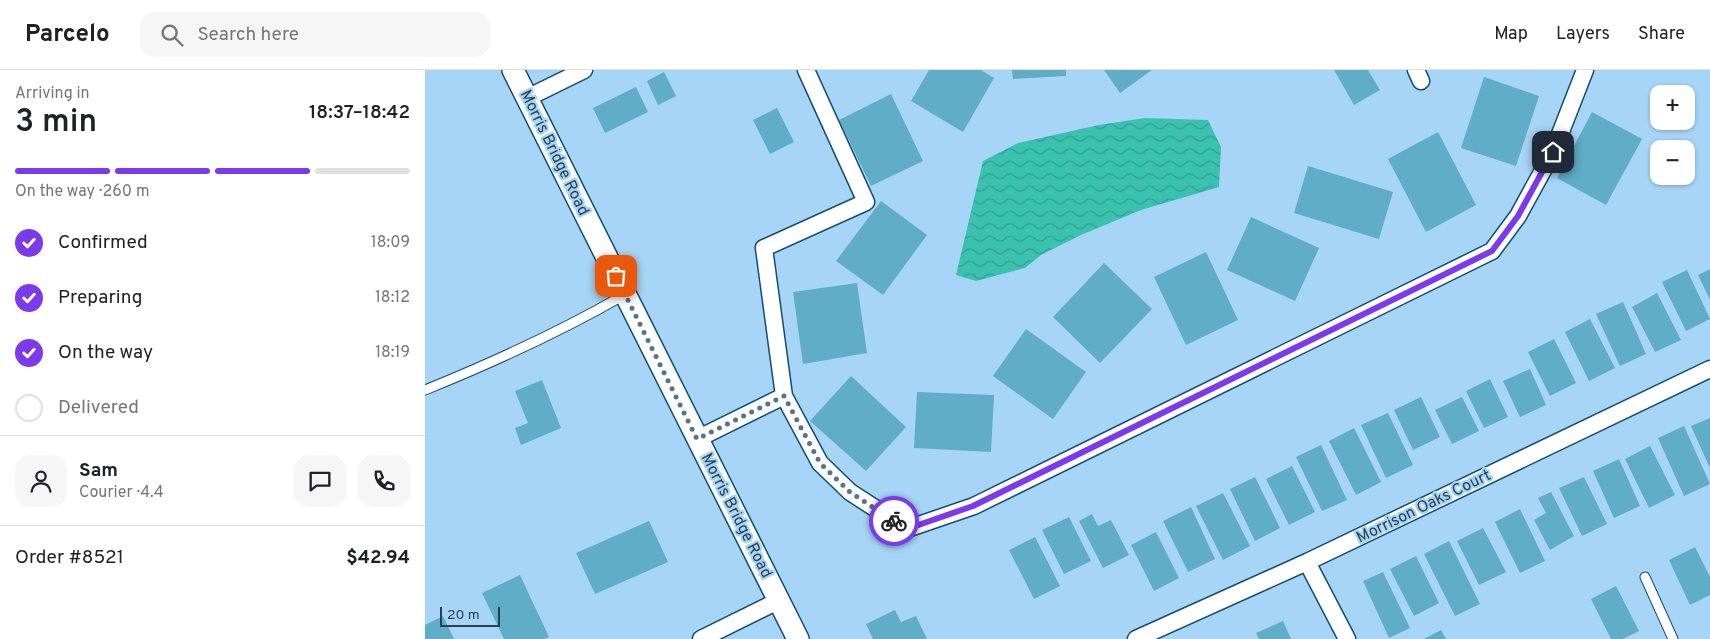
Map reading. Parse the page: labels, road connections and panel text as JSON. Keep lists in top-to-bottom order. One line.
{"streets":{"street":["Morris Bridge Road","Morrison Oaks Court"]},"scale_bar":"20 m","page":{"header":"Parcelo","search":"Search here","nav":["Map","Layers","Share"],"heading":["3 min","Arriving in","18:37–18:42"],"panel":["Sam","Courier · 4.4","Order #8521","$42.94"],"map_buttons":["+","−"],"bar":"On the way · 260 m","list":[["Confirmed","18:09"],["Preparing","18:12"],["On the way","18:19"],"Delivered"],"scale":"20 m"}}
